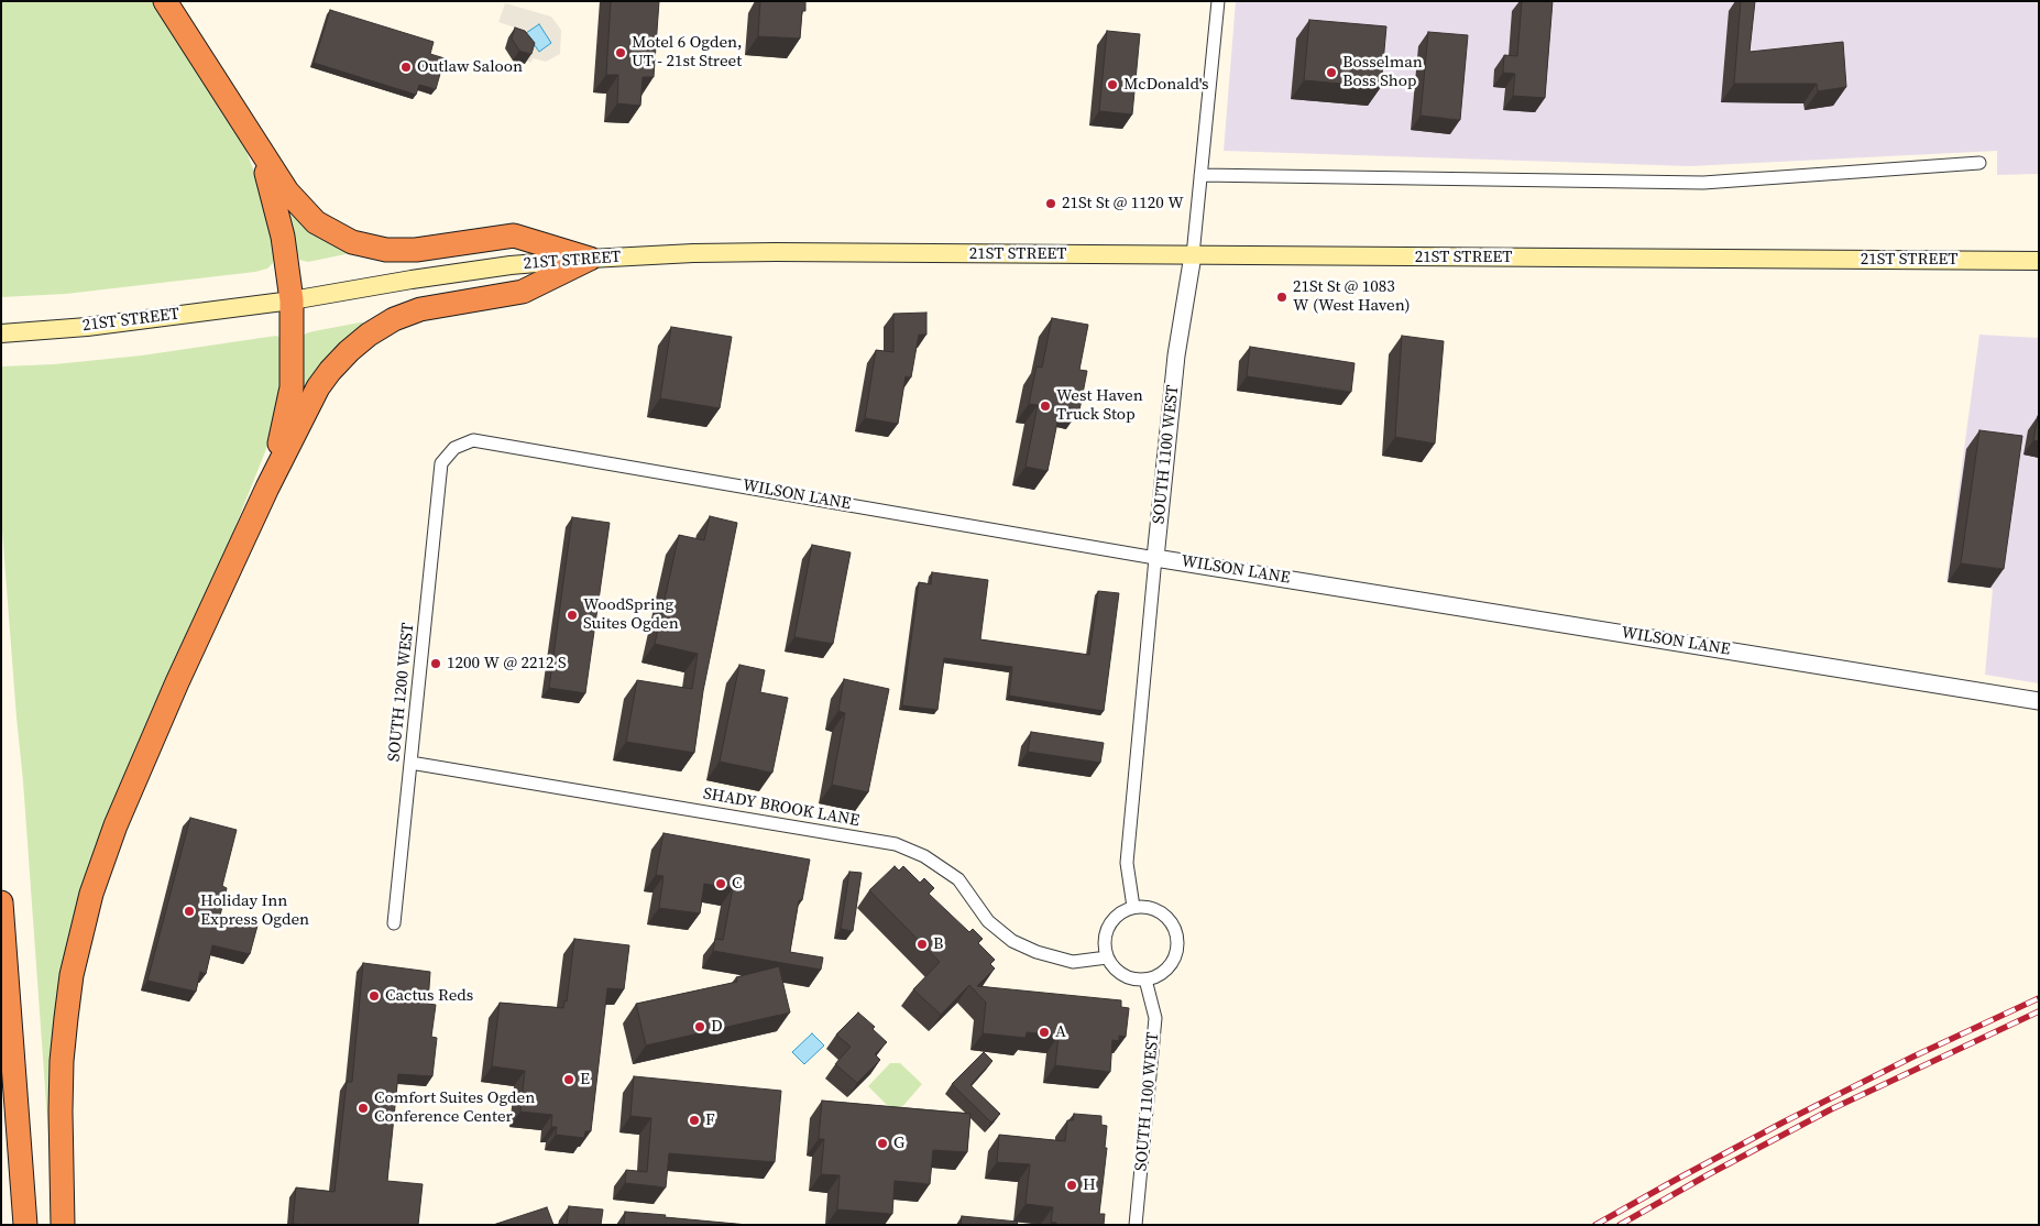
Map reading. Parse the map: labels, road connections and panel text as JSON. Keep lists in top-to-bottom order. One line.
{"streets":{"main road":["21ST STREET"],"street":["SOUTH 1100 WEST","WILSON LANE","SOUTH 1200 WEST","SHADY BROOK LANE"]},"crossings":[["21ST STREET","SOUTH 1100 WEST"],["SOUTH 1100 WEST","WILSON LANE"],["SOUTH 1100 WEST","SHADY BROOK LANE"],["WILSON LANE","SOUTH 1200 WEST"],["SOUTH 1200 WEST","SHADY BROOK LANE"]],"places":["Motel 6 Ogden, UT - 21st Street","Outlaw Saloon","Bosselman Boss Shop","McDonald's","21St St @ 1120 W","21St St @ 1083 W (West Haven)","West Haven Truck Stop","WoodSpring Suites Ogden","1200 W @ 2212 S","C","Holiday Inn Express Ogden","B","Cactus Reds","D","A","E","Comfort Suites Ogden Conference Center","F","G","H"]}
